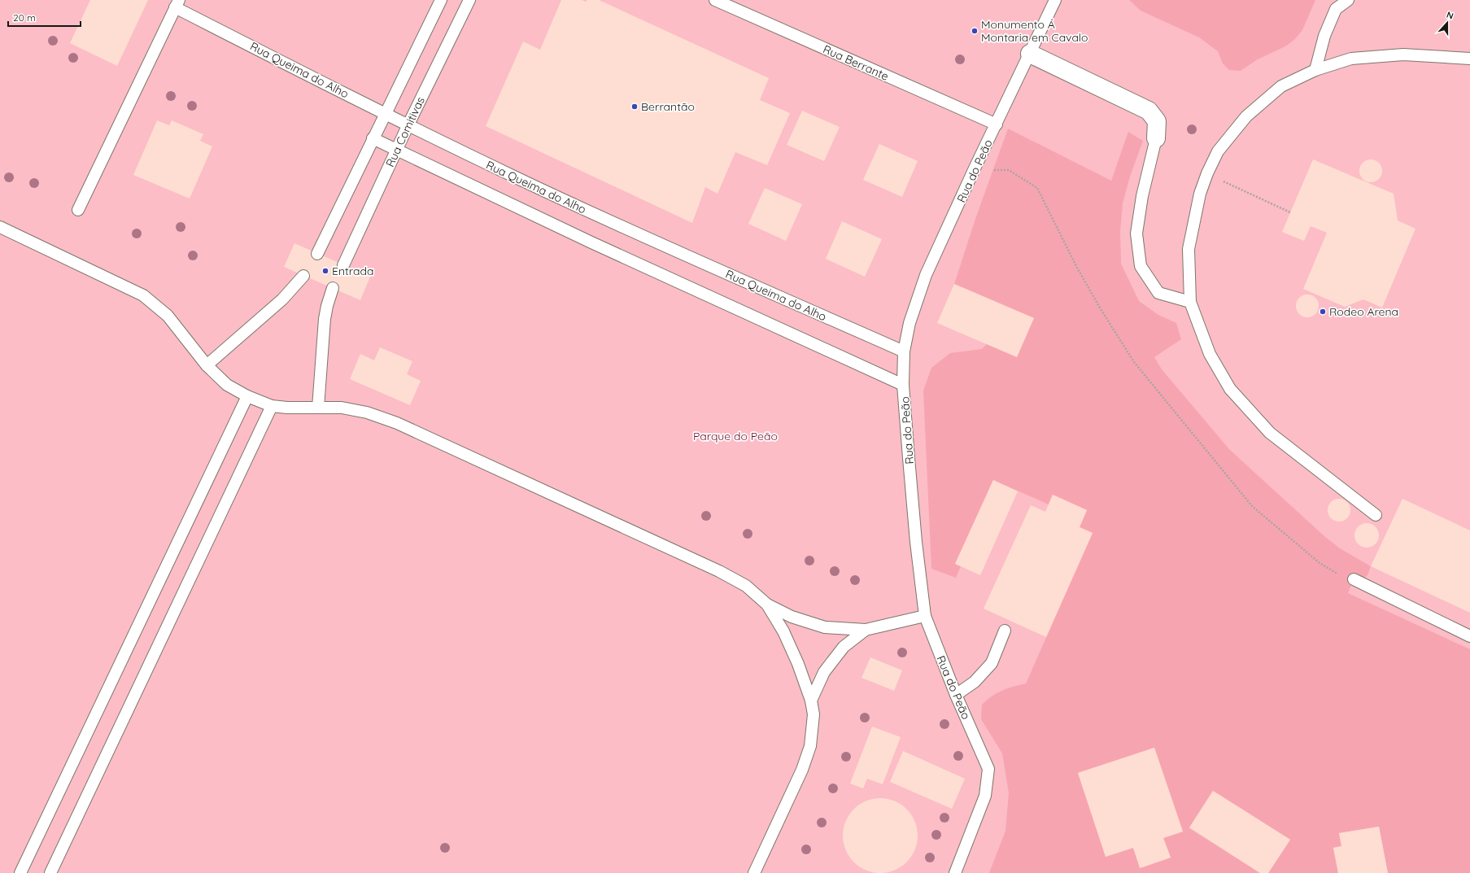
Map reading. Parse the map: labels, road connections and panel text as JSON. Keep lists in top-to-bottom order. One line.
{"streets":{"lane":["Rua Berrante","Rua Queima do Alho","Rua Comitivas","Rua do Peão"]},"crossings":[["Rua Berrante","Rua do Peão"],["Rua Queima do Alho","Rua Comitivas"],["Rua Queima do Alho","Rua do Peão"]],"parks":["Parque do Peão"],"places":["Monumento Á Montaria em Cavalo","Berrantão","Entrada","Rodeo Arena"],"scale_bar":"20 m","north":"top"}
